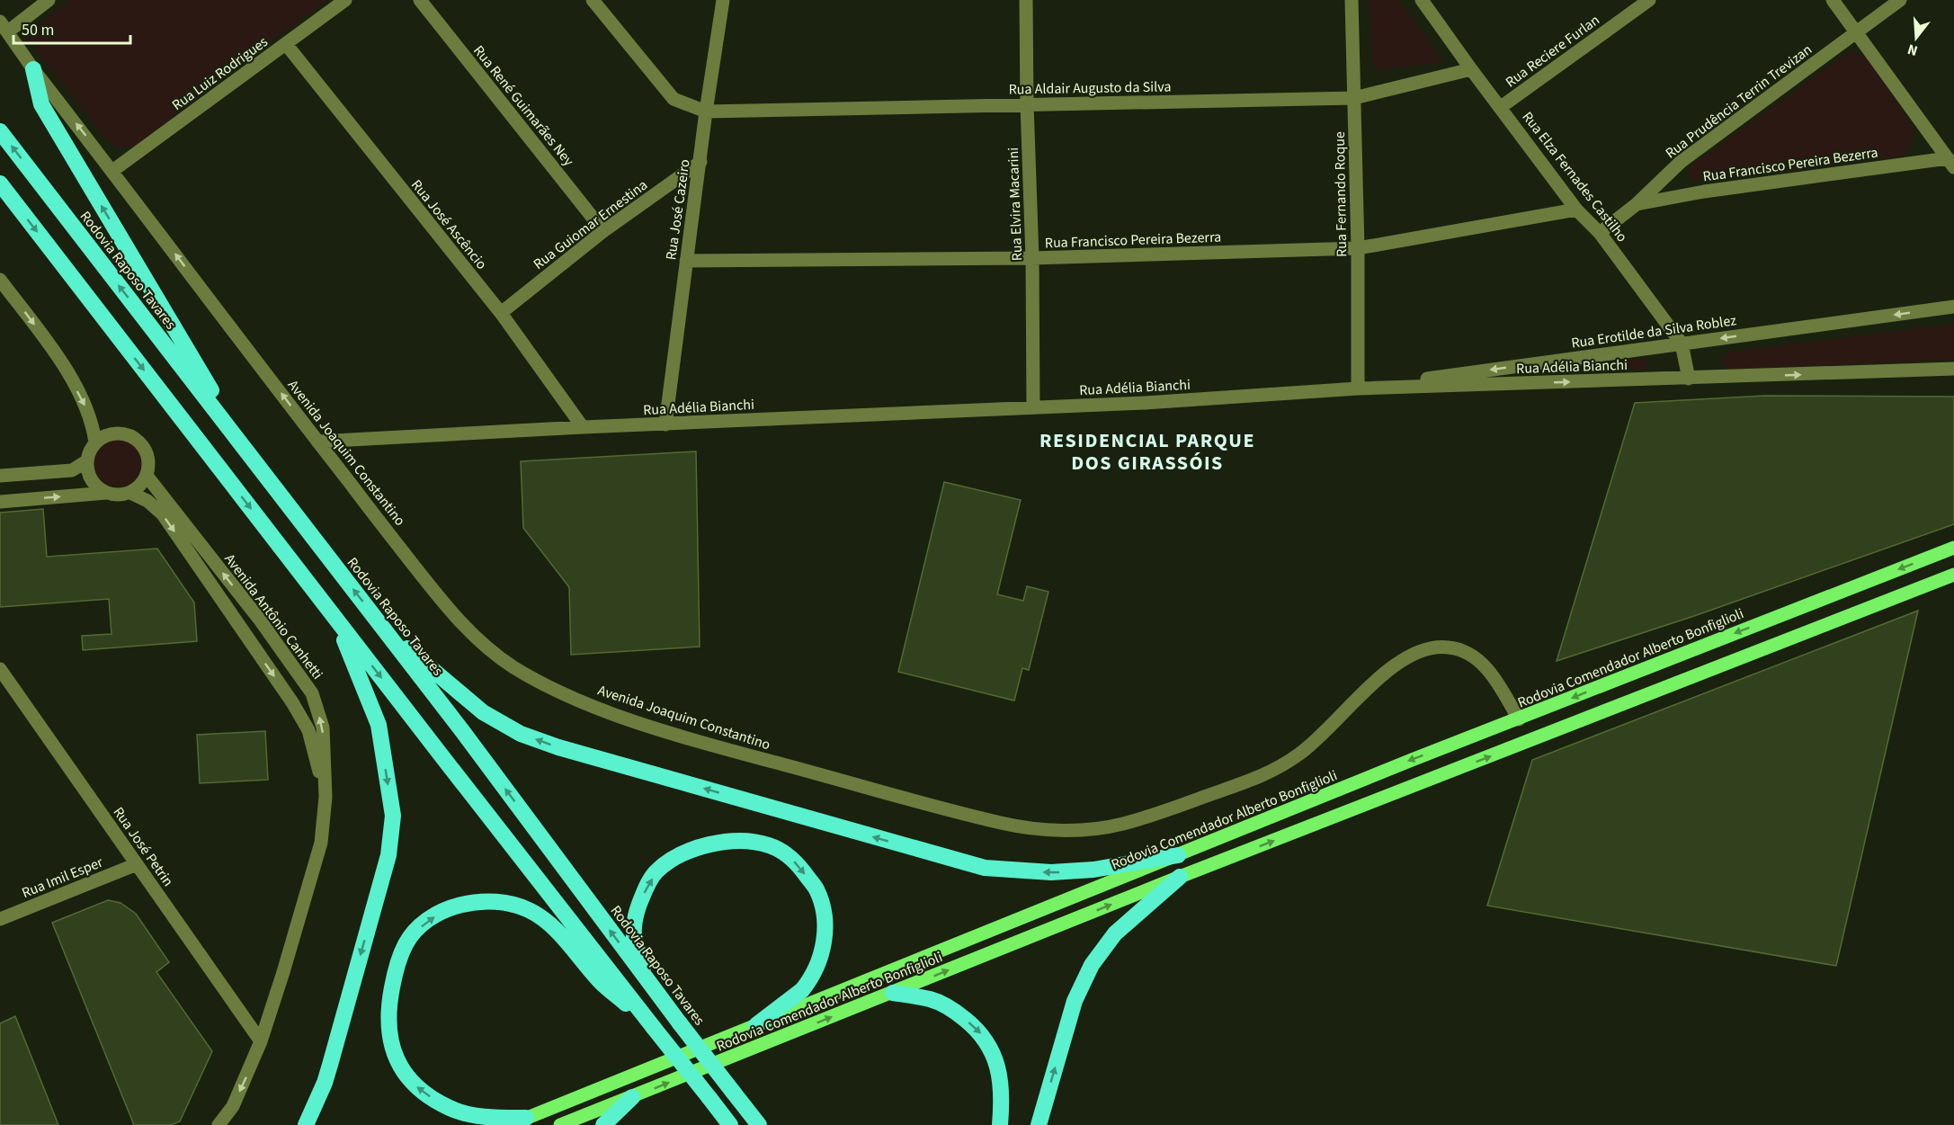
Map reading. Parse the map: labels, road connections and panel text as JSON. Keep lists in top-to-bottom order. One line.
{"streets":{"highway":["Rodovia Raposo Tavares"],"main road":["Rodovia Comendador Alberto Bonfiglioli"],"street":["Rua Reciere Furlan","Rua Luiz Rodrigues","Rua Aldair Augusto da Silva","Rua Prudência Terrin Trevizan","Rua René Guimarães Ney","Rua Francisco Pereira Bezerra","Rua Elza Fernades Castilho","Rua Fernando Roque","Rua Elvira Macarini","Rua José Cazeiro","Rua José Ascêncio","Rua Guiomar Ernestina","Rua Erotilde da Silva Roblez","Rua Adélia Bianchi","Avenida Joaquim Constantino","Avenida Antônio Canhetti","Rua José Petrin","Rua Imil Esper"]},"crossings":[["Rua Reciere Furlan","Rua Elza Fernades Castilho"],["Rua Luiz Rodrigues","Rua José Ascêncio"],["Rua Luiz Rodrigues","Avenida Joaquim Constantino"],["Rua Aldair Augusto da Silva","Rua Elza Fernades Castilho"],["Rua Aldair Augusto da Silva","Rua Fernando Roque"],["Rua Aldair Augusto da Silva","Rua Elvira Macarini"],["Rua Aldair Augusto da Silva","Rua José Cazeiro"],["Rua Prudência Terrin Trevizan","Rua Francisco Pereira Bezerra"],["Rua Prudência Terrin Trevizan","Rua Elza Fernades Castilho"],["Rua René Guimarães Ney","Rua Guiomar Ernestina"],["Rua Francisco Pereira Bezerra","Rua Elza Fernades Castilho"],["Rua Francisco Pereira Bezerra","Rua Fernando Roque"],["Rua Francisco Pereira Bezerra","Rua Elvira Macarini"],["Rua Francisco Pereira Bezerra","Rua José Cazeiro"],["Rua Elza Fernades Castilho","Rua Erotilde da Silva Roblez"],["Rua Elza Fernades Castilho","Rua Adélia Bianchi"],["Rua Fernando Roque","Rua Erotilde da Silva Roblez"],["Rua Fernando Roque","Rua Adélia Bianchi"],["Rua Elvira Macarini","Rua Adélia Bianchi"],["Rua José Cazeiro","Rua Guiomar Ernestina"],["Rua José Cazeiro","Rua Adélia Bianchi"],["Rua José Ascêncio","Rua Guiomar Ernestina"],["Rua José Ascêncio","Rua Adélia Bianchi"],["Rua Erotilde da Silva Roblez","Rua Adélia Bianchi"],["Rua Adélia Bianchi","Avenida Joaquim Constantino"],["Avenida Joaquim Constantino","Rodovia Comendador Alberto Bonfiglioli"],["Avenida Antônio Canhetti","Rua José Petrin"],["Rua José Petrin","Rua Imil Esper"]],"one_way":["Rua Erotilde da Silva Roblez","Rua Adélia Bianchi"],"districts":["RESIDENCIAL PARQUE DOS GIRASSÓIS"],"scale_bar":"50 m","north":"bottom"}
